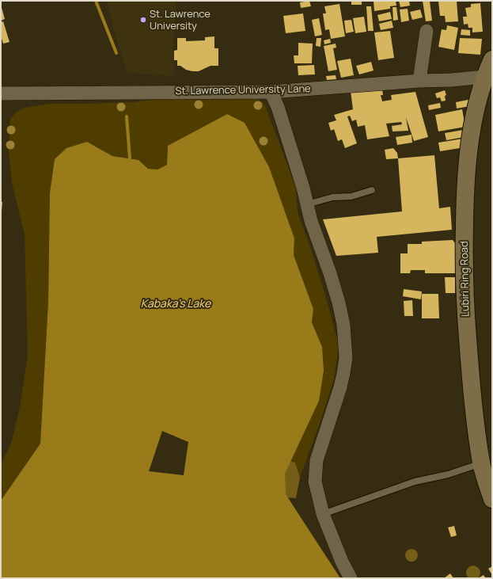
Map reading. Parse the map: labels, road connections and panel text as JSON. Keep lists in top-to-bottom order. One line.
{"streets":{"main road":["Lubiri Ring Road"],"street":["St. Lawrence University Lane"]},"crossings":[["St. Lawrence University Lane","Lubiri Ring Road"]],"water":["Kabaka's Lake"],"places":["St. Lawrence University"]}
